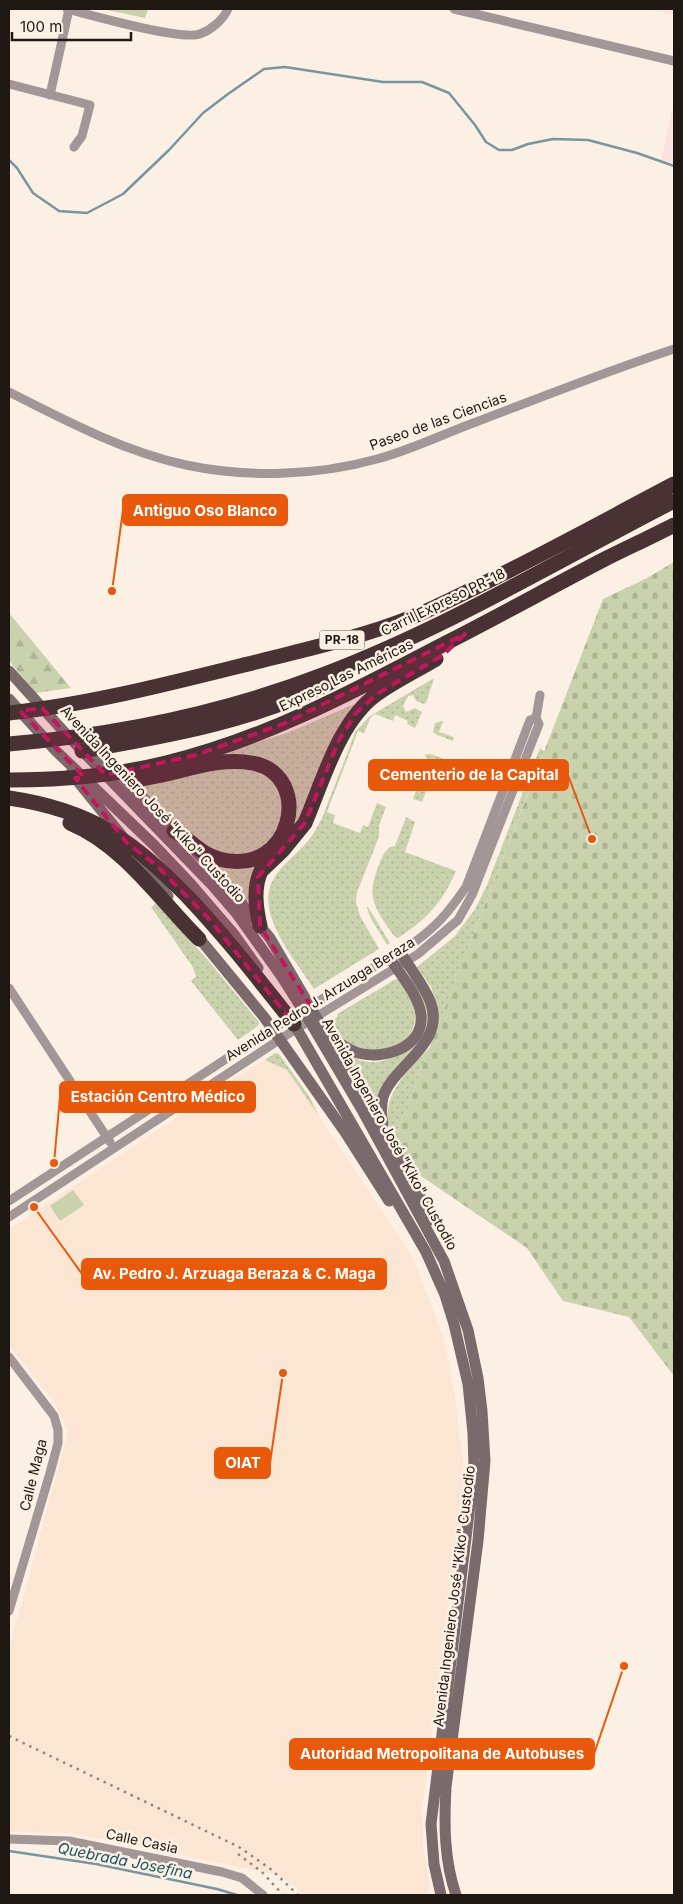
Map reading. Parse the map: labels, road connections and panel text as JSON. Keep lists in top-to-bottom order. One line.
{"streets":{"highway":["Carril Expreso PR-18","PR-18","Expreso Las Américas"],"main road":["Avenida Ingeniero José \"Kiko\" Custodio"],"street":["Paseo de las Ciencias","Avenida Pedro J. Arzuaga Beraza","Calle Maga","Calle Casia"]},"crossings":[["Expreso Las Américas","Avenida Ingeniero José \"Kiko\" Custodio"],["Avenida Ingeniero José \"Kiko\" Custodio","Avenida Pedro J. Arzuaga Beraza"]],"water":["Quebrada Josefina"],"places":["Antiguo Oso Blanco","Cementerio de la Capital","Estación Centro Médico","Av. Pedro J. Arzuaga Beraza & C. Maga","OIAT","Autoridad Metropolitana de Autobuses"],"scale_bar":"100 m"}
